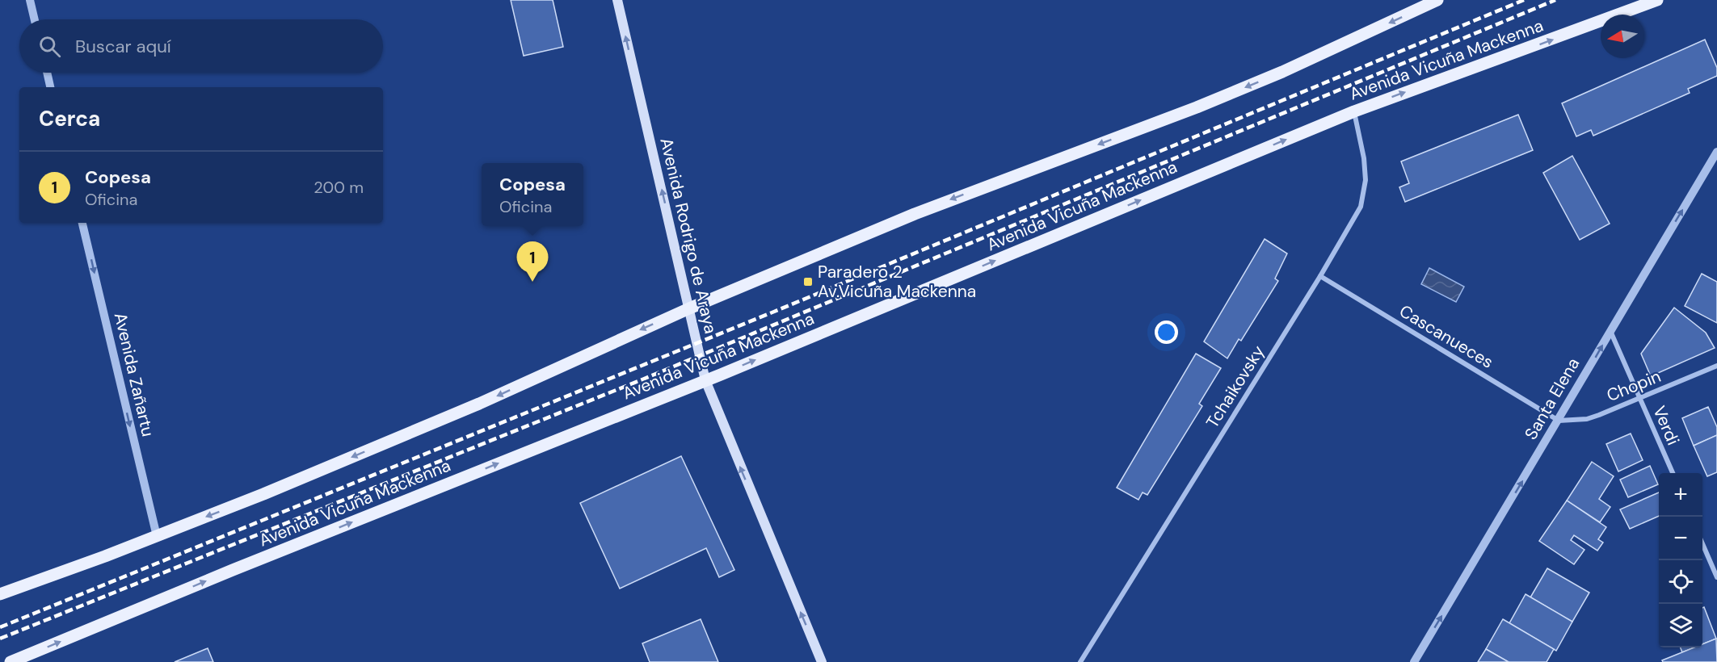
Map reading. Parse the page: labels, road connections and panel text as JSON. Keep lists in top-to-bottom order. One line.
{"streets":{"main road":["Avenida Vicuña Mackenna","Avenida Rodrigo de Araya"],"street":["Cascanueces","Avenida Zañartu","Chopin","Tchaikovsky","Santa Elena","Verdi"]},"crossings":[["Avenida Vicuña Mackenna","Avenida Rodrigo de Araya"],["Avenida Vicuña Mackenna","Tchaikovsky"],["Cascanueces","Chopin"],["Cascanueces","Tchaikovsky"],["Cascanueces","Santa Elena"],["Chopin","Santa Elena"],["Chopin","Verdi"],["Santa Elena","Verdi"]],"one_way":["Avenida Rodrigo de Araya","Avenida Zañartu","Santa Elena"],"places":{"transit":["Paradero 2 Av.Vicuña Mackenna"]},"north":"left","page":{"search":"Buscar aquí","heading":"Cerca","list":[{"mark":"1","name":"Copesa","note":"Oficina","value":"200 m"}],"popup":["Copesa","Oficina"],"pins":"1","map_buttons":["+","−"]}}
